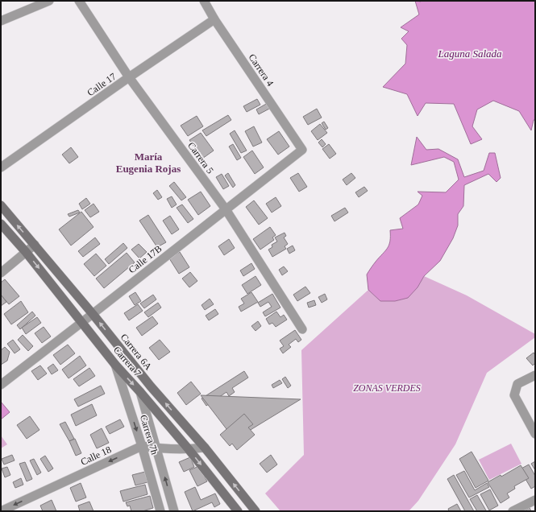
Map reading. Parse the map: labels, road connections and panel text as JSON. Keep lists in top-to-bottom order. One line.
{"streets":{"main road":["Carrera 6A","Carrera 7"],"street":["Carrera 4","Calle 17","Carrera 5","Calle 17B","Carrera 7h","Calle 18"]},"crossings":[["Carrera 4","Calle 17"],["Carrera 4","Calle 17B"],["Calle 17","Carrera 5"],["Carrera 5","Calle 17B"],["Calle 17B","Carrera 6A"],["Calle 17B","Carrera 7"],["Carrera 7","Carrera 7h"],["Carrera 7h","Calle 18"]],"one_way":["Carrera 6A","Carrera 7","Calle 18"],"districts":["María Eugenia Rojas"],"water":["Laguna Salada"],"parks":["ZONAS VERDES"]}
